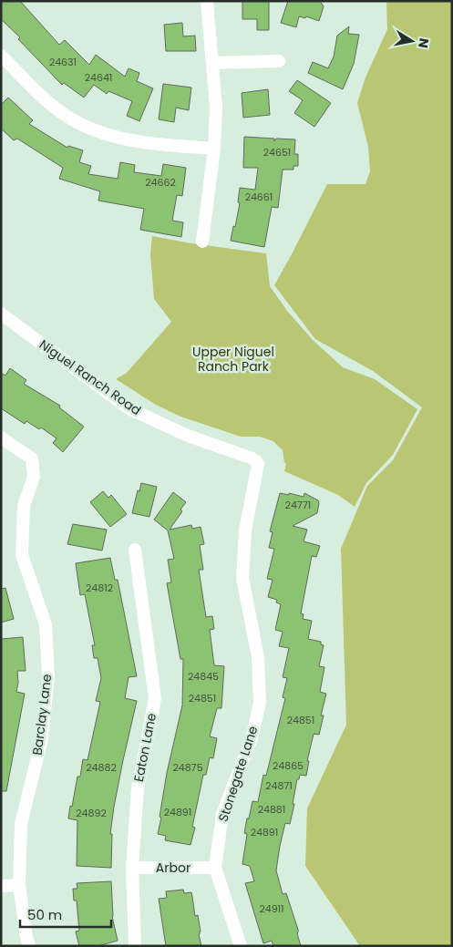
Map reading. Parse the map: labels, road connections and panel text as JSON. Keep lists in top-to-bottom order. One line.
{"streets":{"street":["Niguel Ranch Road","Barclay Lane","Eaton Lane","Stonegate Lane","Arbor"]},"crossings":[["Niguel Ranch Road","Stonegate Lane"],["Eaton Lane","Arbor"],["Stonegate Lane","Arbor"]],"parks":["Upper Niguel Ranch Park"],"house_numbers":["24631","24641","24651","24662","24661","24771","24812","24845","24851","24851","24865","24882","24875","24871","24881","24891","24892","24891","24911"],"scale_bar":"50 m","north":"right"}
